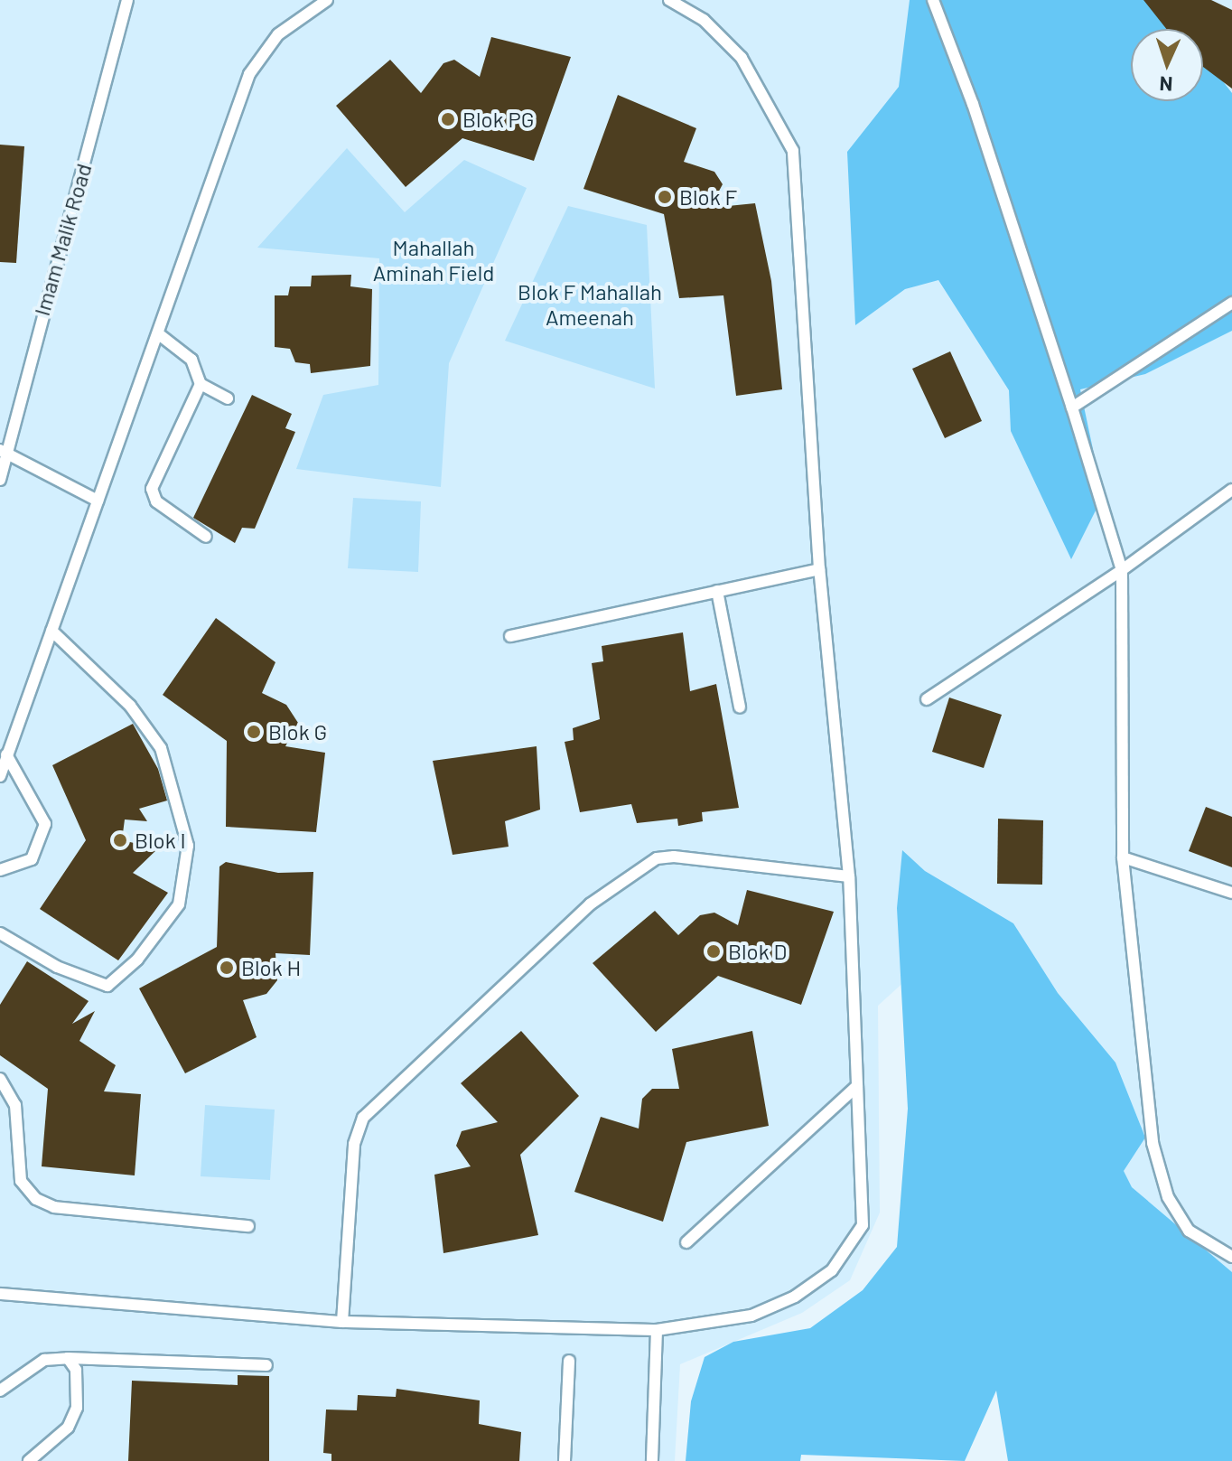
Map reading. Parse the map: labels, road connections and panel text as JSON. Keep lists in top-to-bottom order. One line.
{"streets":{"lane":["Imam Malik Road"]},"parks":["Mahallah Aminah Field","Blok F Mahallah Ameenah"],"places":["Blok PG","Blok F","Blok G","Blok I","Blok D","Blok H"],"north":"bottom"}
